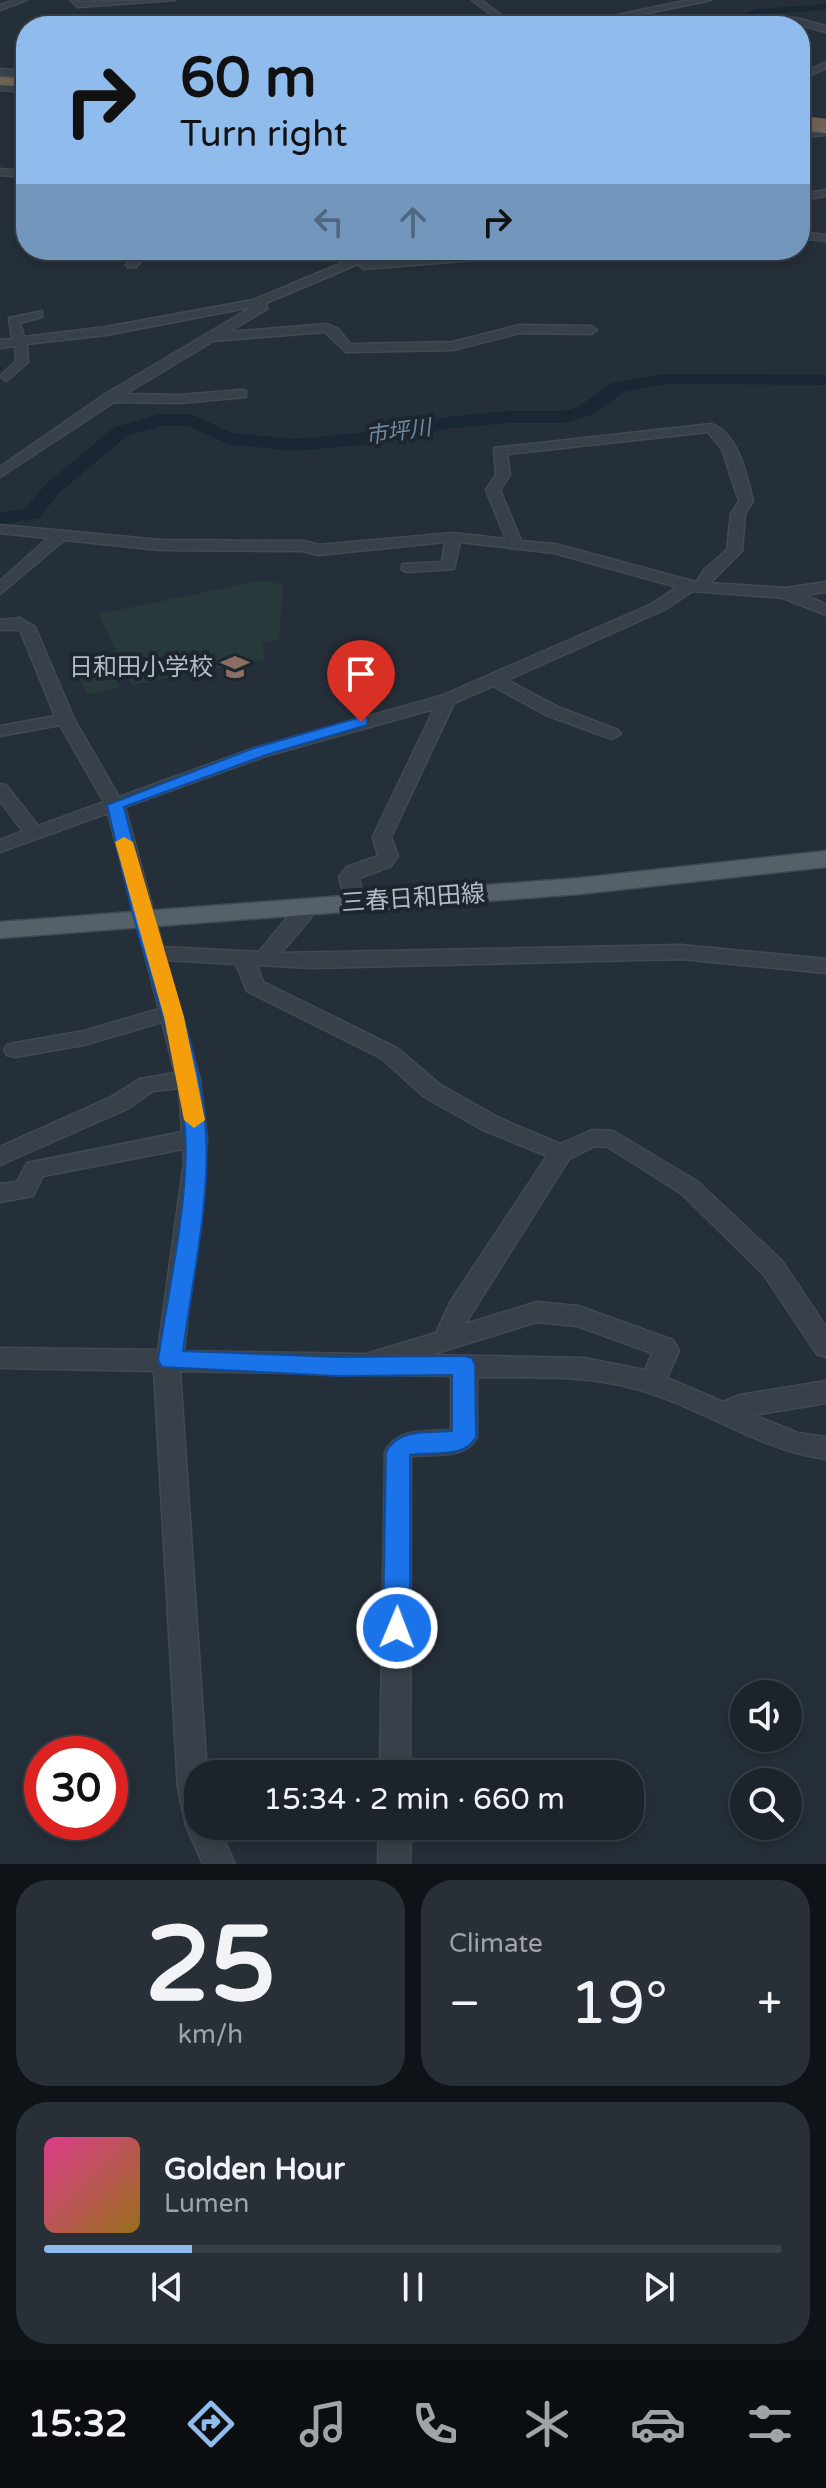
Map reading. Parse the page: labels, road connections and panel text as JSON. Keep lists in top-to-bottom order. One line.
{"streets":{"main road":["三春日和田線"]},"water":["市坪川"],"places":{"school or university":["日和田小学校"]},"page":{"turn":["60 m","Turn right"],"limit":"30","trip":"15:34 · 2 min · 660 m","tile":[["25","km/h"],"Climate"],"heat":["−","19°","+"],"song":["Golden Hour","Lumen"],"tabs":"15:32"}}
